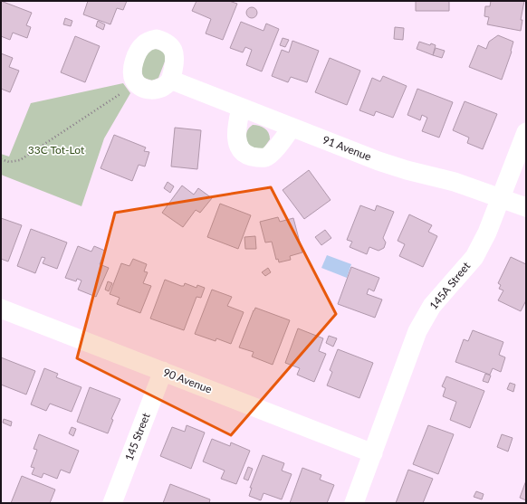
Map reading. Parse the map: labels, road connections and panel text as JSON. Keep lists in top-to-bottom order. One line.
{"streets":{"street":["91 Avenue","145A Street","90 Avenue","145 Street"]},"crossings":[["91 Avenue","145A Street"],["145A Street","90 Avenue"],["90 Avenue","145 Street"]],"parks":["33C Tot-Lot"]}
